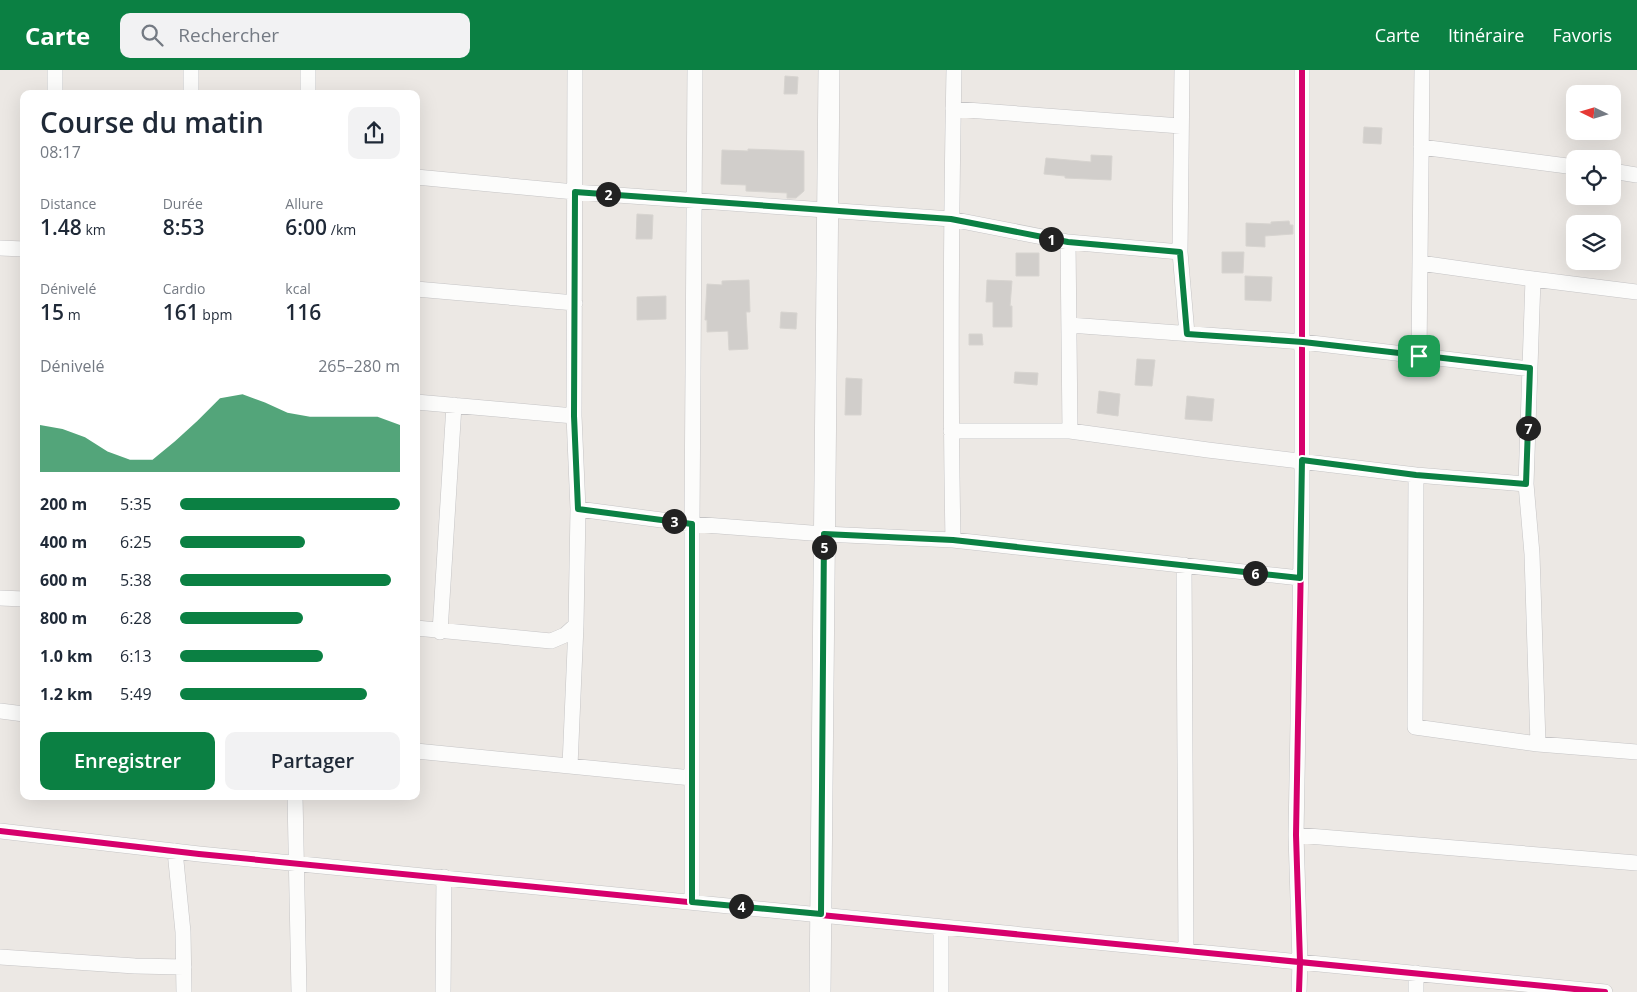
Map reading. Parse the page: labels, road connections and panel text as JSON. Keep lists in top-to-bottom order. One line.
{"north":"left","page":{"header":"Carte","search":"Rechercher","nav":["Carte","Itinéraire","Favoris"],"heading":["Course du matin","08:17"],"stats":[["Distance","1.48 km"],["Durée","8:53"],["Allure","6:00 /km"],["Dénivelé","15 m"],["Cardio","161 bpm"],["kcal","116"]],"pins":["2","1","7","3","5","6","4"],"chart":["Dénivelé","265–280 m"],"list":[{"name":"200 m","note":"5:35"},{"name":"400 m","note":"6:25"},{"name":"600 m","note":"5:38"},{"name":"800 m","note":"6:28"},{"name":"1.0 km","note":"6:13"},{"name":"1.2 km","note":"5:49"}],"buttons":["Enregistrer","Partager"]}}
